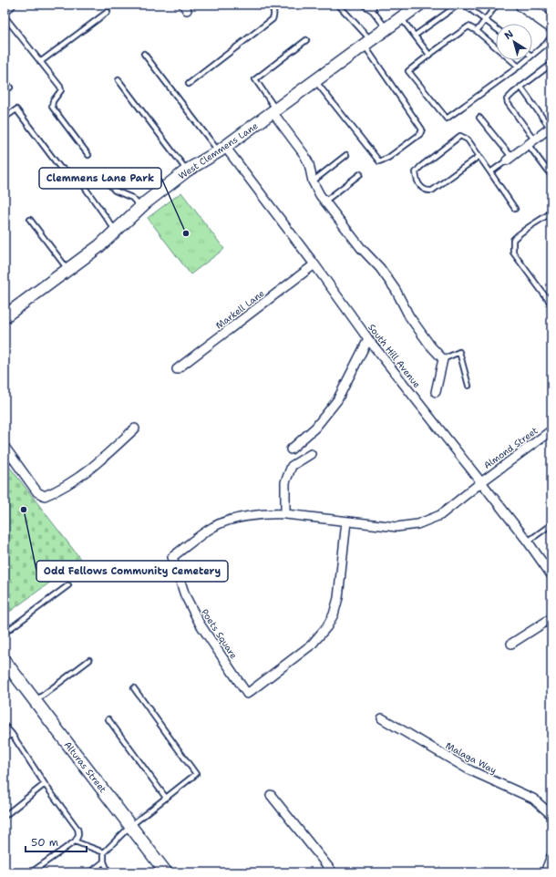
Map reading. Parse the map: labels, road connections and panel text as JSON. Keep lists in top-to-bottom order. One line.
{"streets":{"street":["West Clemmens Lane","Markell Lane","South Hill Avenue","Almond Street","Poets Square","Malaga Way","Alturas Street"]},"crossings":[["West Clemmens Lane","South Hill Avenue"],["Markell Lane","South Hill Avenue"],["South Hill Avenue","Almond Street"],["South Hill Avenue","Poets Square"],["Almond Street","Poets Square"]],"places":["Clemmens Lane Park","Odd Fellows Community Cemetery"],"scale_bar":"50 m","north":"top left"}
